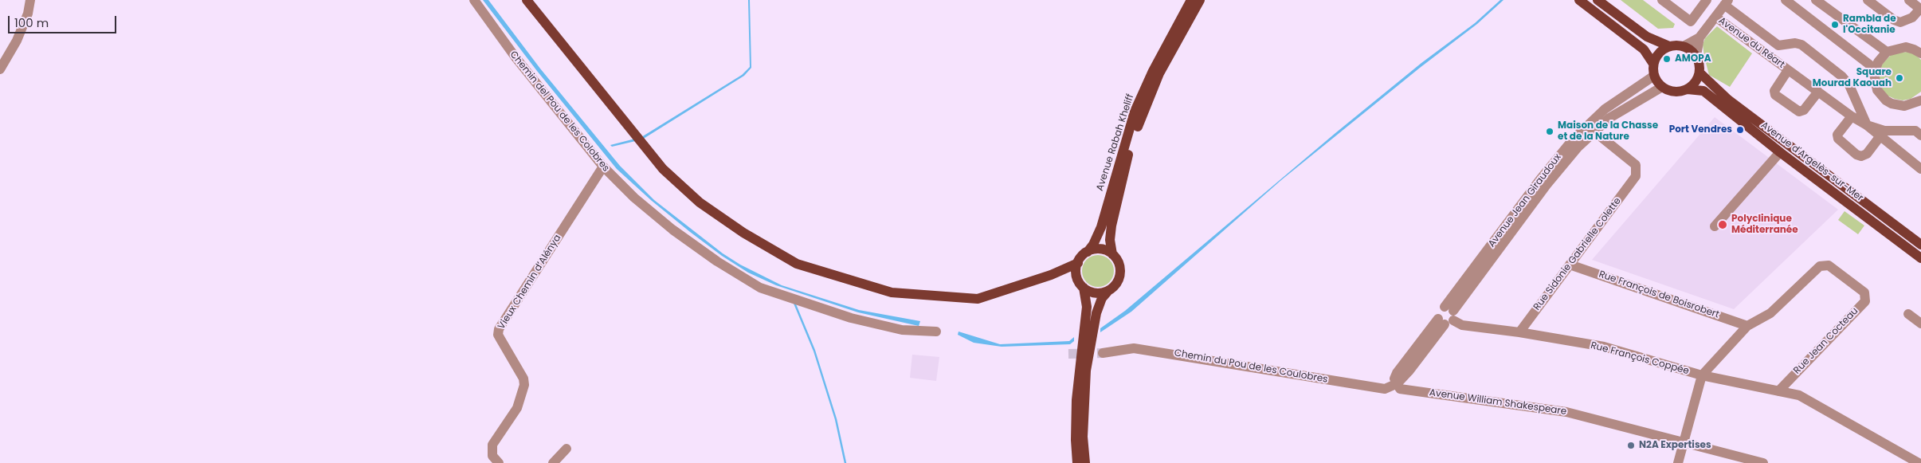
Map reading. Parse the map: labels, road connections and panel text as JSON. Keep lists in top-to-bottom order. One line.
{"streets":{"main road":["Avenue Rabah Kheliff","Avenue d'Argelès-sur-Mer"],"street":["Avenue du Réart","Chemin del Pou de les Colobres","Avenue Jean Giraudoux","Rue Sidonie Gabrielle Colette","Vieux Chemin d’Alénya","Rue François de Boisrobert","Rue Jean Cocteau","Rue François Coppée","Chemin du Pou de les Coulobres","Avenue William Shakespeare"]},"crossings":[["Chemin del Pou de les Colobres","Vieux Chemin d’Alénya"],["Avenue d'Argelès-sur-Mer","Avenue Jean Giraudoux"],["Avenue Jean Giraudoux","Rue Sidonie Gabrielle Colette"],["Avenue Jean Giraudoux","Rue François Coppée"],["Avenue Jean Giraudoux","Chemin du Pou de les Coulobres"],["Avenue Jean Giraudoux","Avenue William Shakespeare"],["Rue Sidonie Gabrielle Colette","Rue François de Boisrobert"],["Rue Sidonie Gabrielle Colette","Rue François Coppée"],["Rue François de Boisrobert","Rue Jean Cocteau"],["Rue Jean Cocteau","Rue François Coppée"],["Chemin du Pou de les Coulobres","Avenue William Shakespeare"]],"places":["Rambla de l'Occitanie","AMOPA","Square Mourad Kaouah","Port Vendres","Maison de la Chasse et de la Nature","Polyclinique Méditerranée","N2A Expertises"],"scale_bar":"100 m"}
